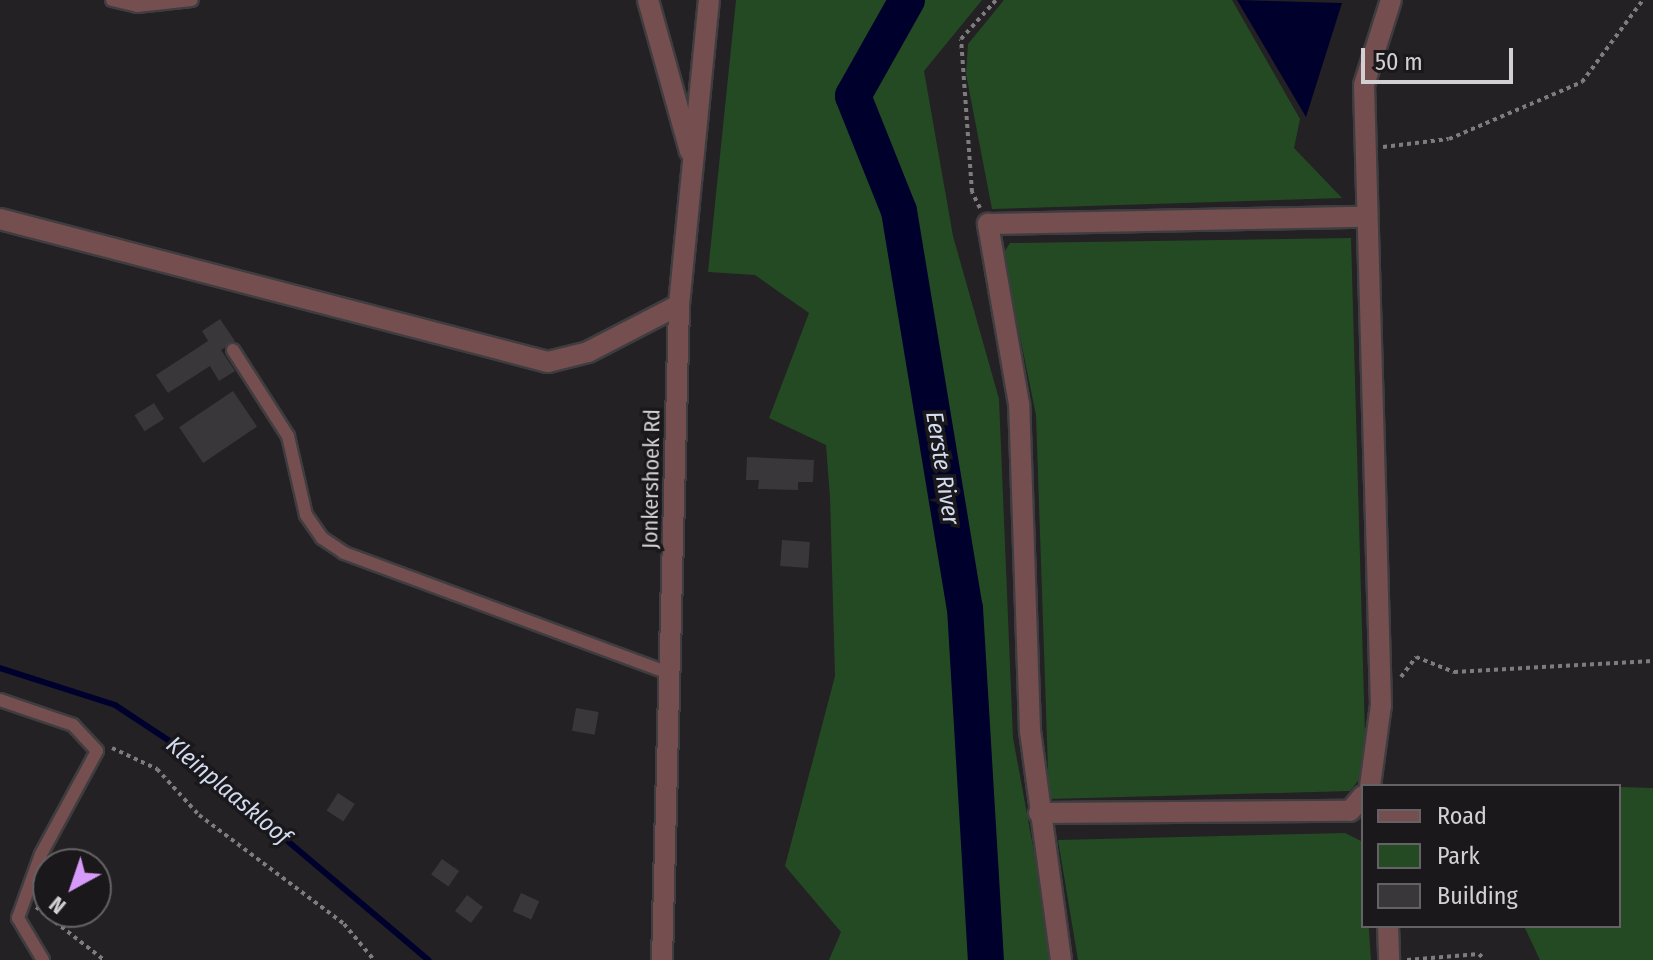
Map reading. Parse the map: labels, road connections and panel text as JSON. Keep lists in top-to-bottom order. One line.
{"streets":{"street":["Jonkershoek Rd"]},"water":["Eerste River","Kleinplaaskloof"],"legend":["Road","Park","Building"],"scale_bar":"50 m","north":"bottom left"}
